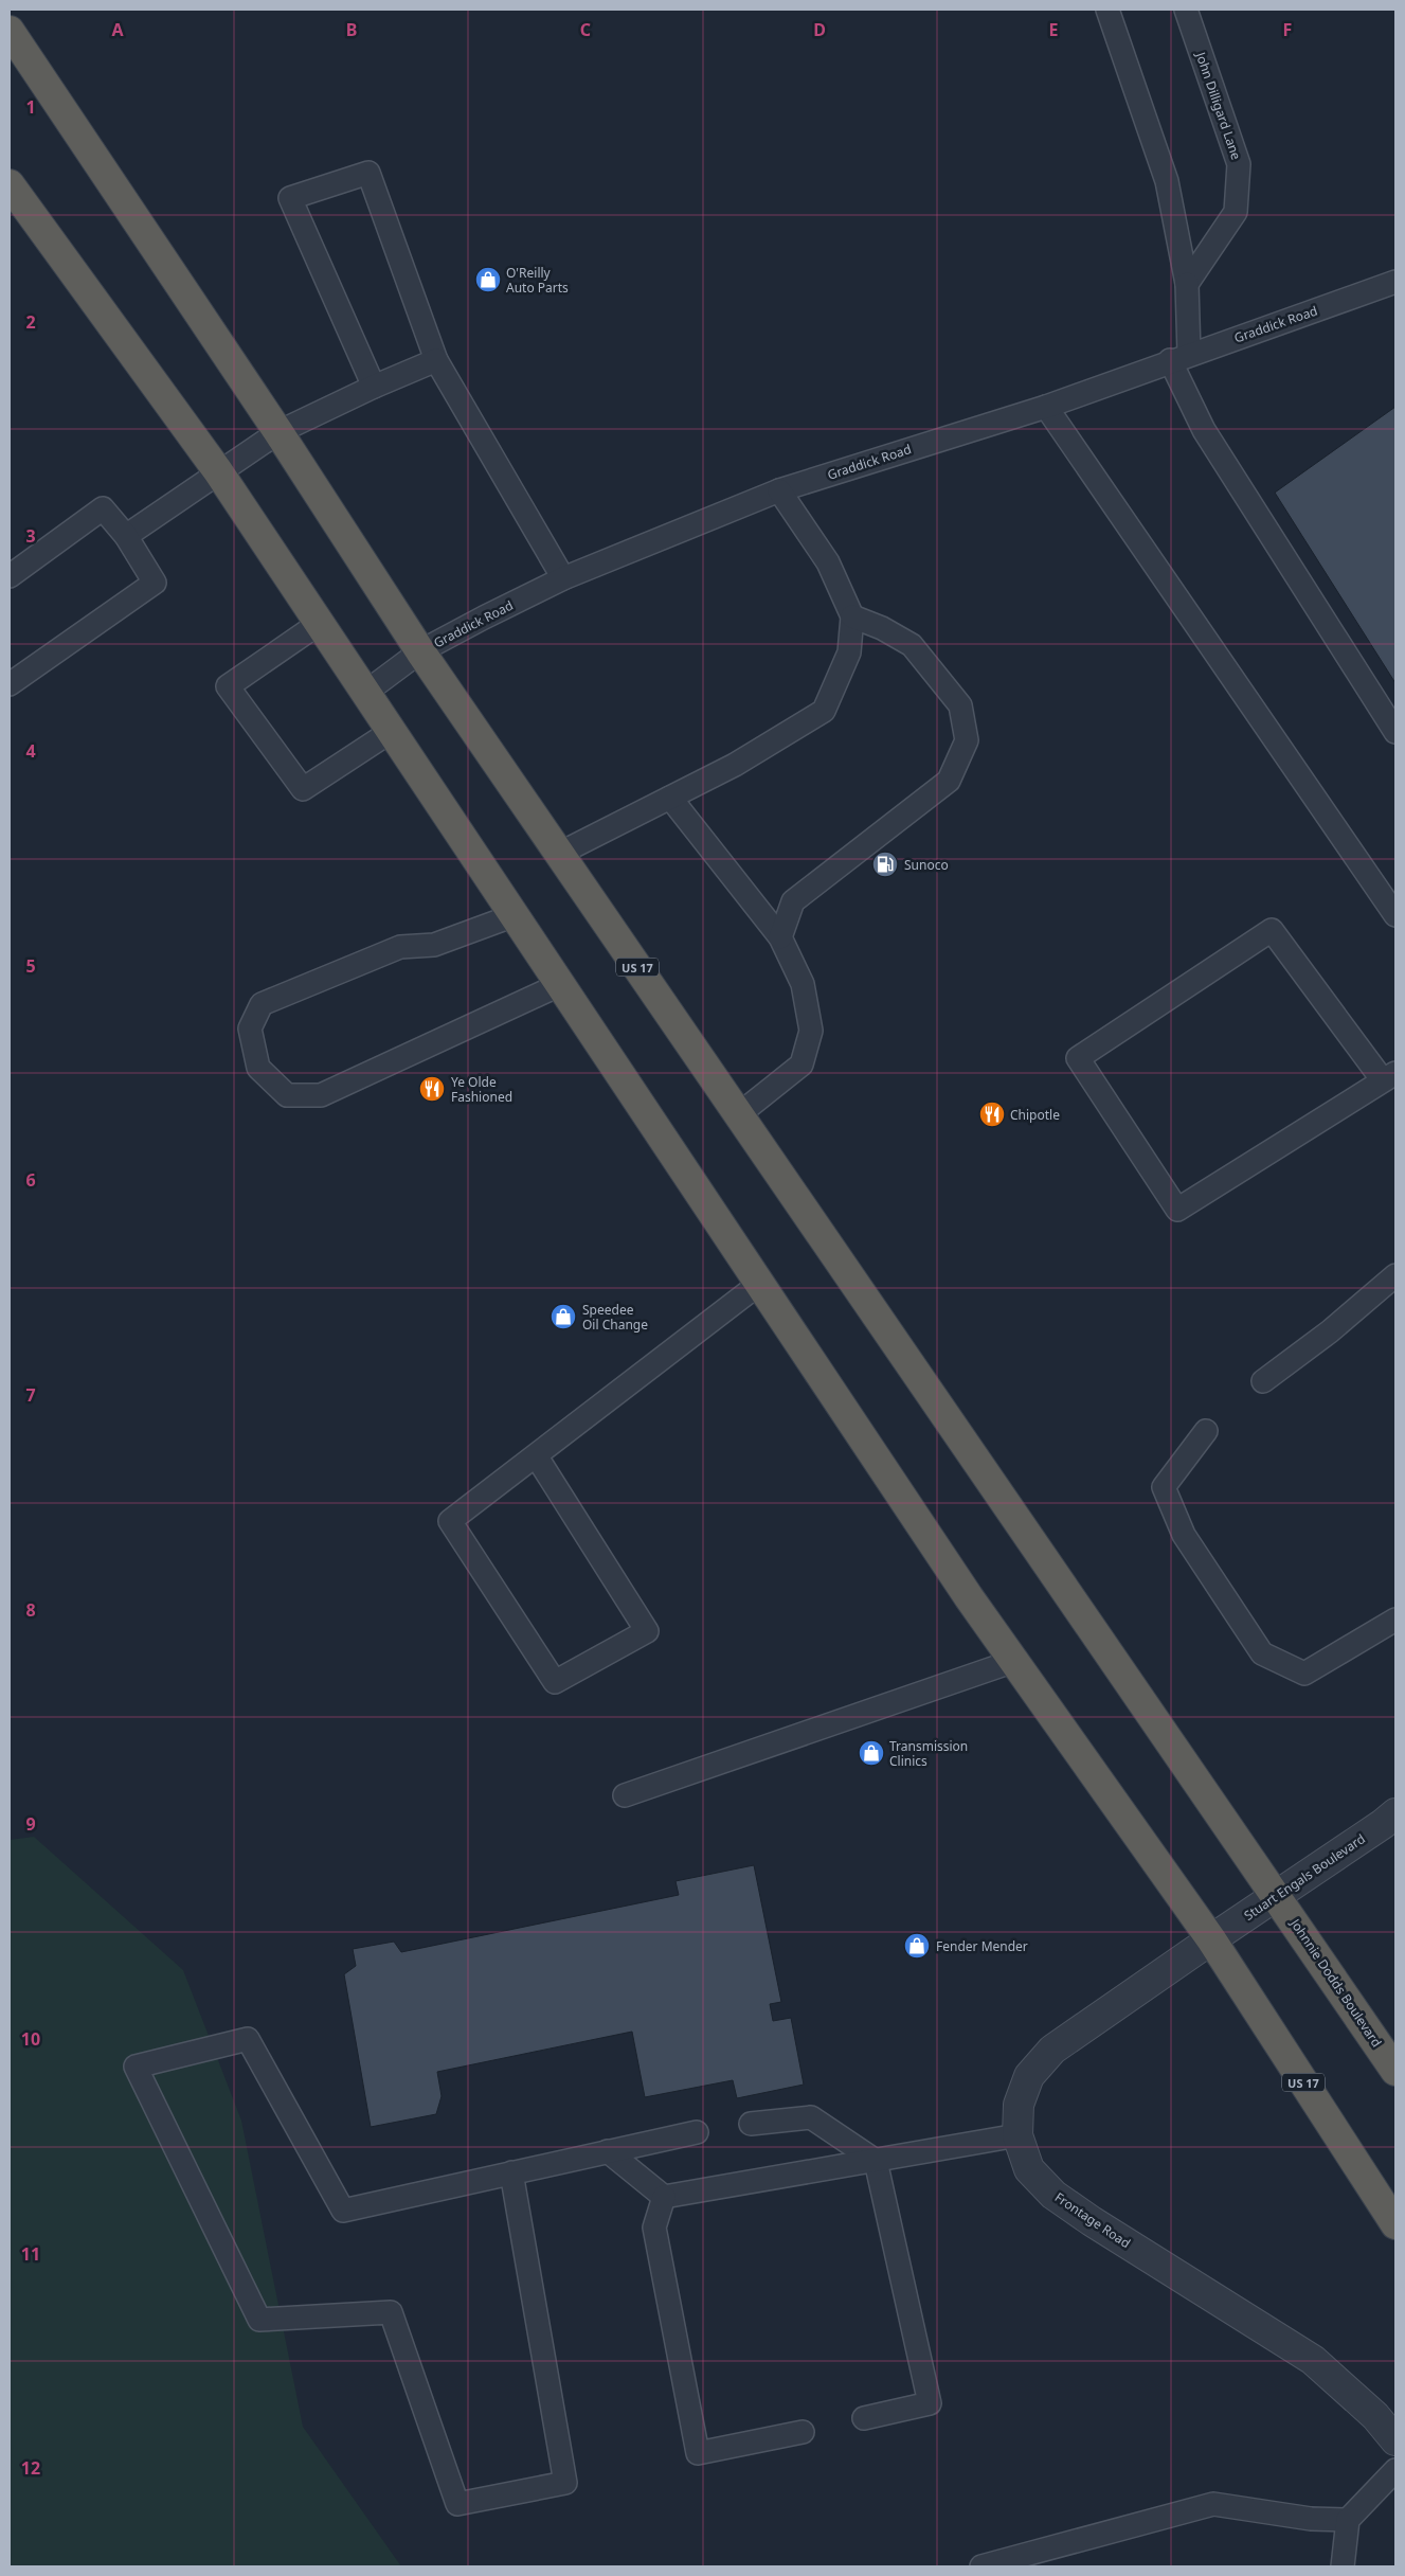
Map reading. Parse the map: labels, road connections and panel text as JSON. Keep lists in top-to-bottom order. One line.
{"streets":{"highway":["US 17","Johnnie Dodds Boulevard"],"street":["Stuart Engals Boulevard","Frontage Road"],"lane":["John Dilligard Lane","Graddick Road"]},"crossings":[["Graddick Road","US 17"],["US 17","Stuart Engals Boulevard"],["US 17","Johnnie Dodds Boulevard"],["US 17","Frontage Road"],["Stuart Engals Boulevard","Johnnie Dodds Boulevard"],["Stuart Engals Boulevard","Frontage Road"]],"places":{"shop":["O'Reilly Auto Parts","Speedee Oil Change","Transmission Clinics","Fender Mender"],"fuel station":["Sunoco"],"restaurant":["Ye Olde Fashioned","Chipotle"]},"grid":{"columns":["A","B","C","D","E","F"],"rows":["1","2","3","4","5","6","7","8","9","10","11","12"]}}
